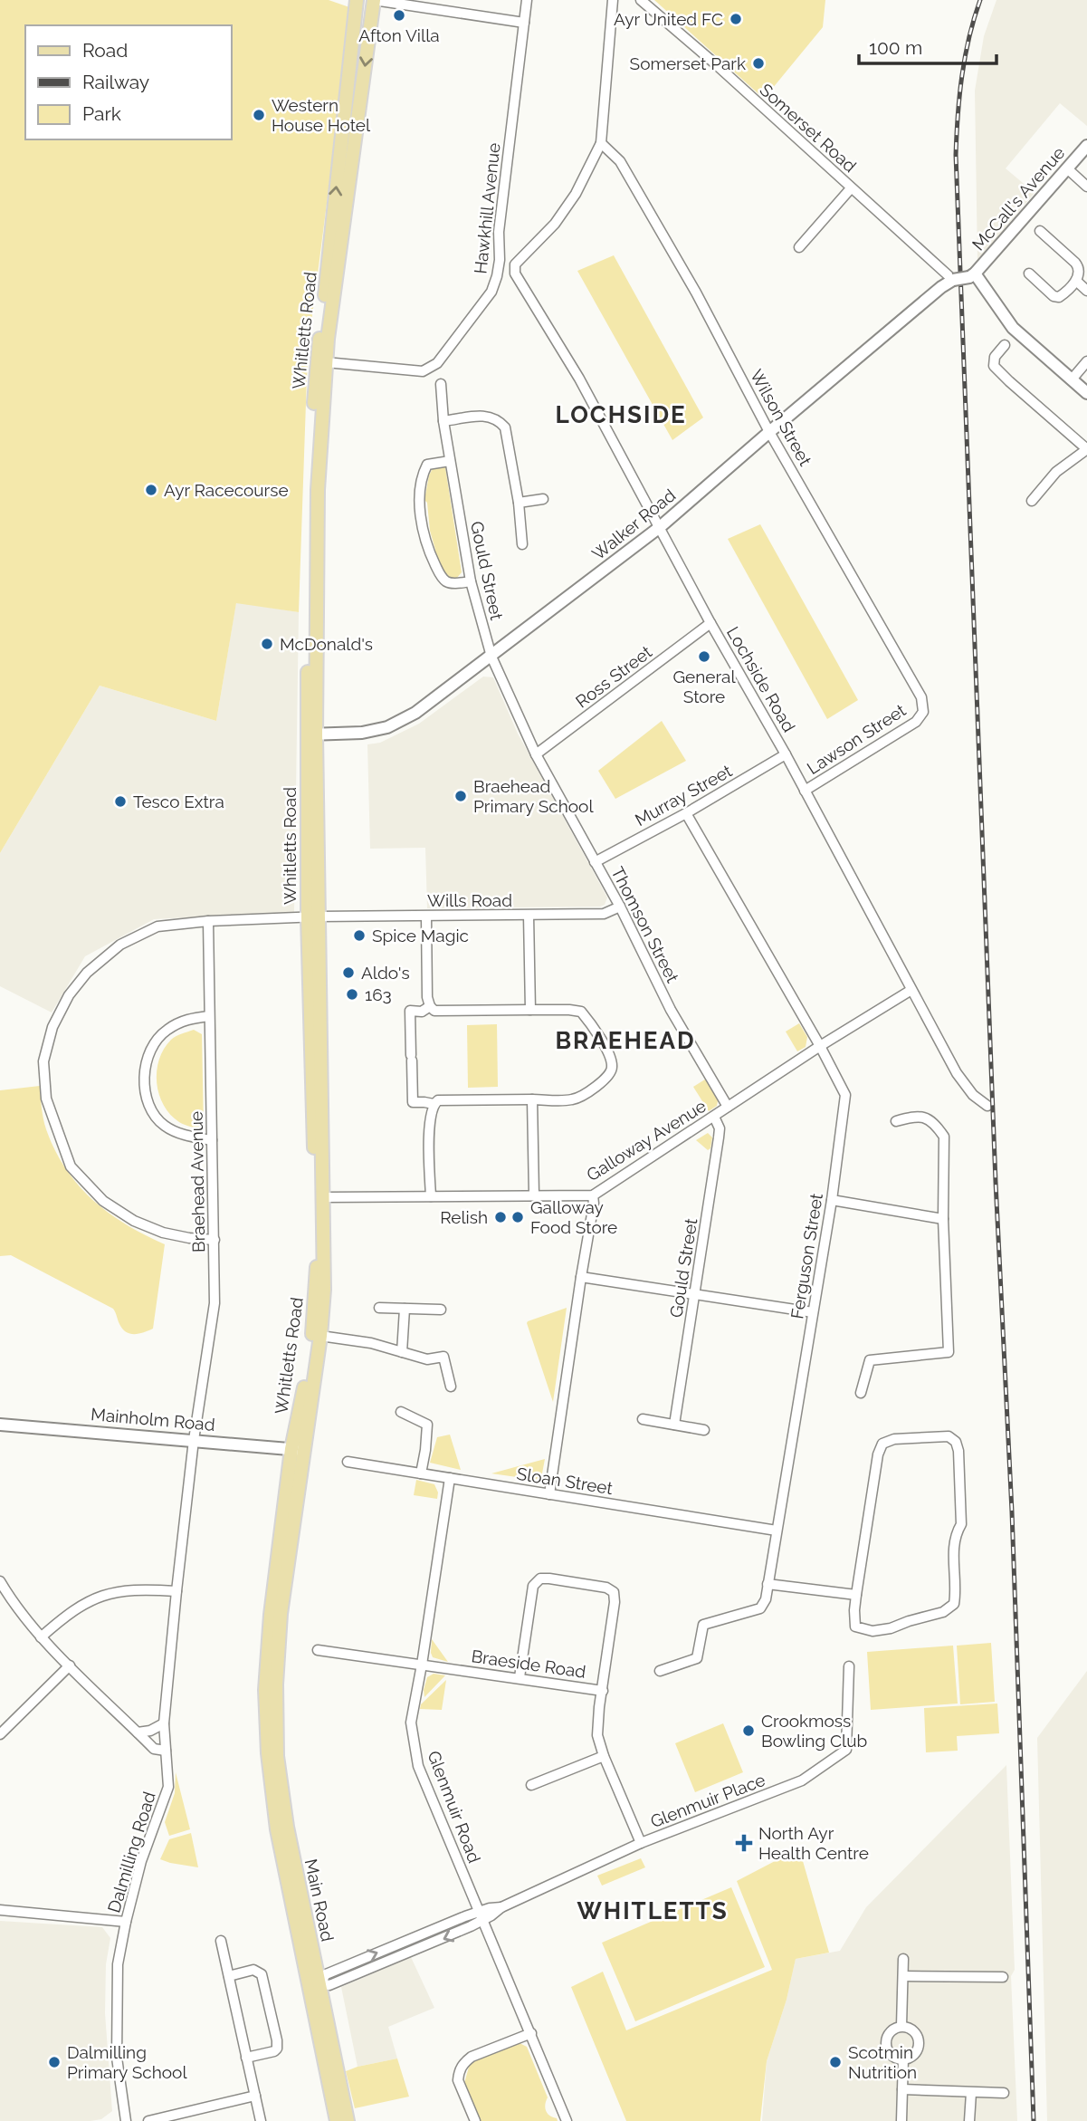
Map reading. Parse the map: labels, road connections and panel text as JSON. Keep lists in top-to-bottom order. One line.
{"streets":{"main road":["Whitletts Road","Main Road"],"street":["Somerset Road","McCall's Avenue","Hawkhill Avenue","Wilson Street","Walker Road","Gould Street","Ross Street","Lochside Road","Lawson Street","Murray Street","Wills Road","Thomson Street","Galloway Avenue","Braehead Avenue","Ferguson Street","Mainholm Road","Sloan Street","Braeside Road","Glenmuir Place","Glenmuir Road","Dalmilling Road"]},"crossings":[["Somerset Road","Walker Road"],["Hawkhill Avenue","Whitletts Road"],["Whitletts Road","Walker Road"],["Whitletts Road","Wills Road"],["Whitletts Road","Galloway Avenue"],["Whitletts Road","Mainholm Road"],["Whitletts Road","Main Road"],["Wilson Street","Walker Road"],["Wilson Street","Lochside Road"],["Wilson Street","Lawson Street"],["Walker Road","Gould Street"],["Walker Road","Lochside Road"],["Gould Street","Ross Street"],["Gould Street","Thomson Street"],["Gould Street","Galloway Avenue"],["Ross Street","Lochside Road"],["Ross Street","Thomson Street"],["Lochside Road","Lawson Street"],["Lochside Road","Murray Street"],["Lochside Road","Galloway Avenue"],["Murray Street","Thomson Street"],["Murray Street","Ferguson Street"],["Wills Road","Thomson Street"],["Wills Road","Braehead Avenue"],["Thomson Street","Galloway Avenue"],["Galloway Avenue","Ferguson Street"],["Braehead Avenue","Mainholm Road"],["Braehead Avenue","Dalmilling Road"],["Ferguson Street","Sloan Street"],["Mainholm Road","Dalmilling Road"],["Sloan Street","Glenmuir Road"],["Braeside Road","Glenmuir Place"],["Braeside Road","Glenmuir Road"],["Glenmuir Place","Glenmuir Road"],["Glenmuir Place","Main Road"]],"districts":["LOCHSIDE","BRAEHEAD","WHITLETTS"],"places":{"other":["Afton Villa","Ayr United FC","Somerset Park","Western House Hotel","Ayr Racecourse","McDonald's","General Store","Braehead Primary School","Tesco Extra","Spice Magic","Aldo's","163","Relish","Galloway Food Store","Crookmoss Bowling Club","Dalmilling Primary School","Scotmin Nutrition"],"health":["North Ayr Health Centre"]},"legend":["Road","Railway","Park"],"scale_bar":"100 m"}
